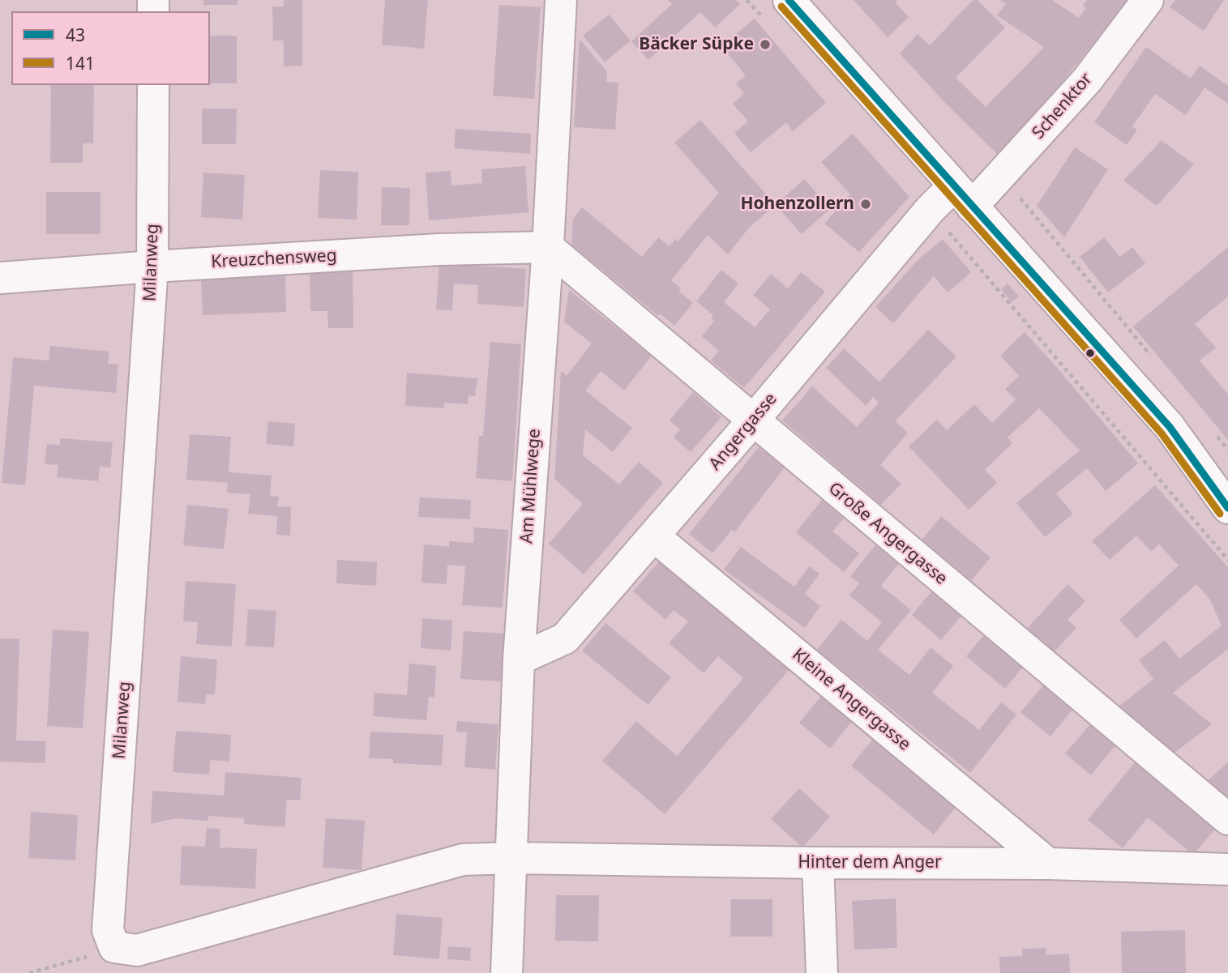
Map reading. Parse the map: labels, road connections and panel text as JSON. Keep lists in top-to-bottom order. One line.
{"streets":{"street":["Schenktor","Kreuzchensweg","Milanweg","Angergasse","Am Mühlwege","Große Angergasse","Kleine Angergasse","Hinter dem Anger"]},"crossings":[["Schenktor","Angergasse"],["Kreuzchensweg","Milanweg"],["Kreuzchensweg","Am Mühlwege"],["Kreuzchensweg","Große Angergasse"],["Angergasse","Am Mühlwege"],["Angergasse","Große Angergasse"],["Angergasse","Kleine Angergasse"],["Am Mühlwege","Große Angergasse"],["Am Mühlwege","Hinter dem Anger"],["Kleine Angergasse","Hinter dem Anger"]],"places":["Bäcker Süpke","Hohenzollern"],"lines":["transit line 43","transit line 141"],"legend":["43","141"]}
